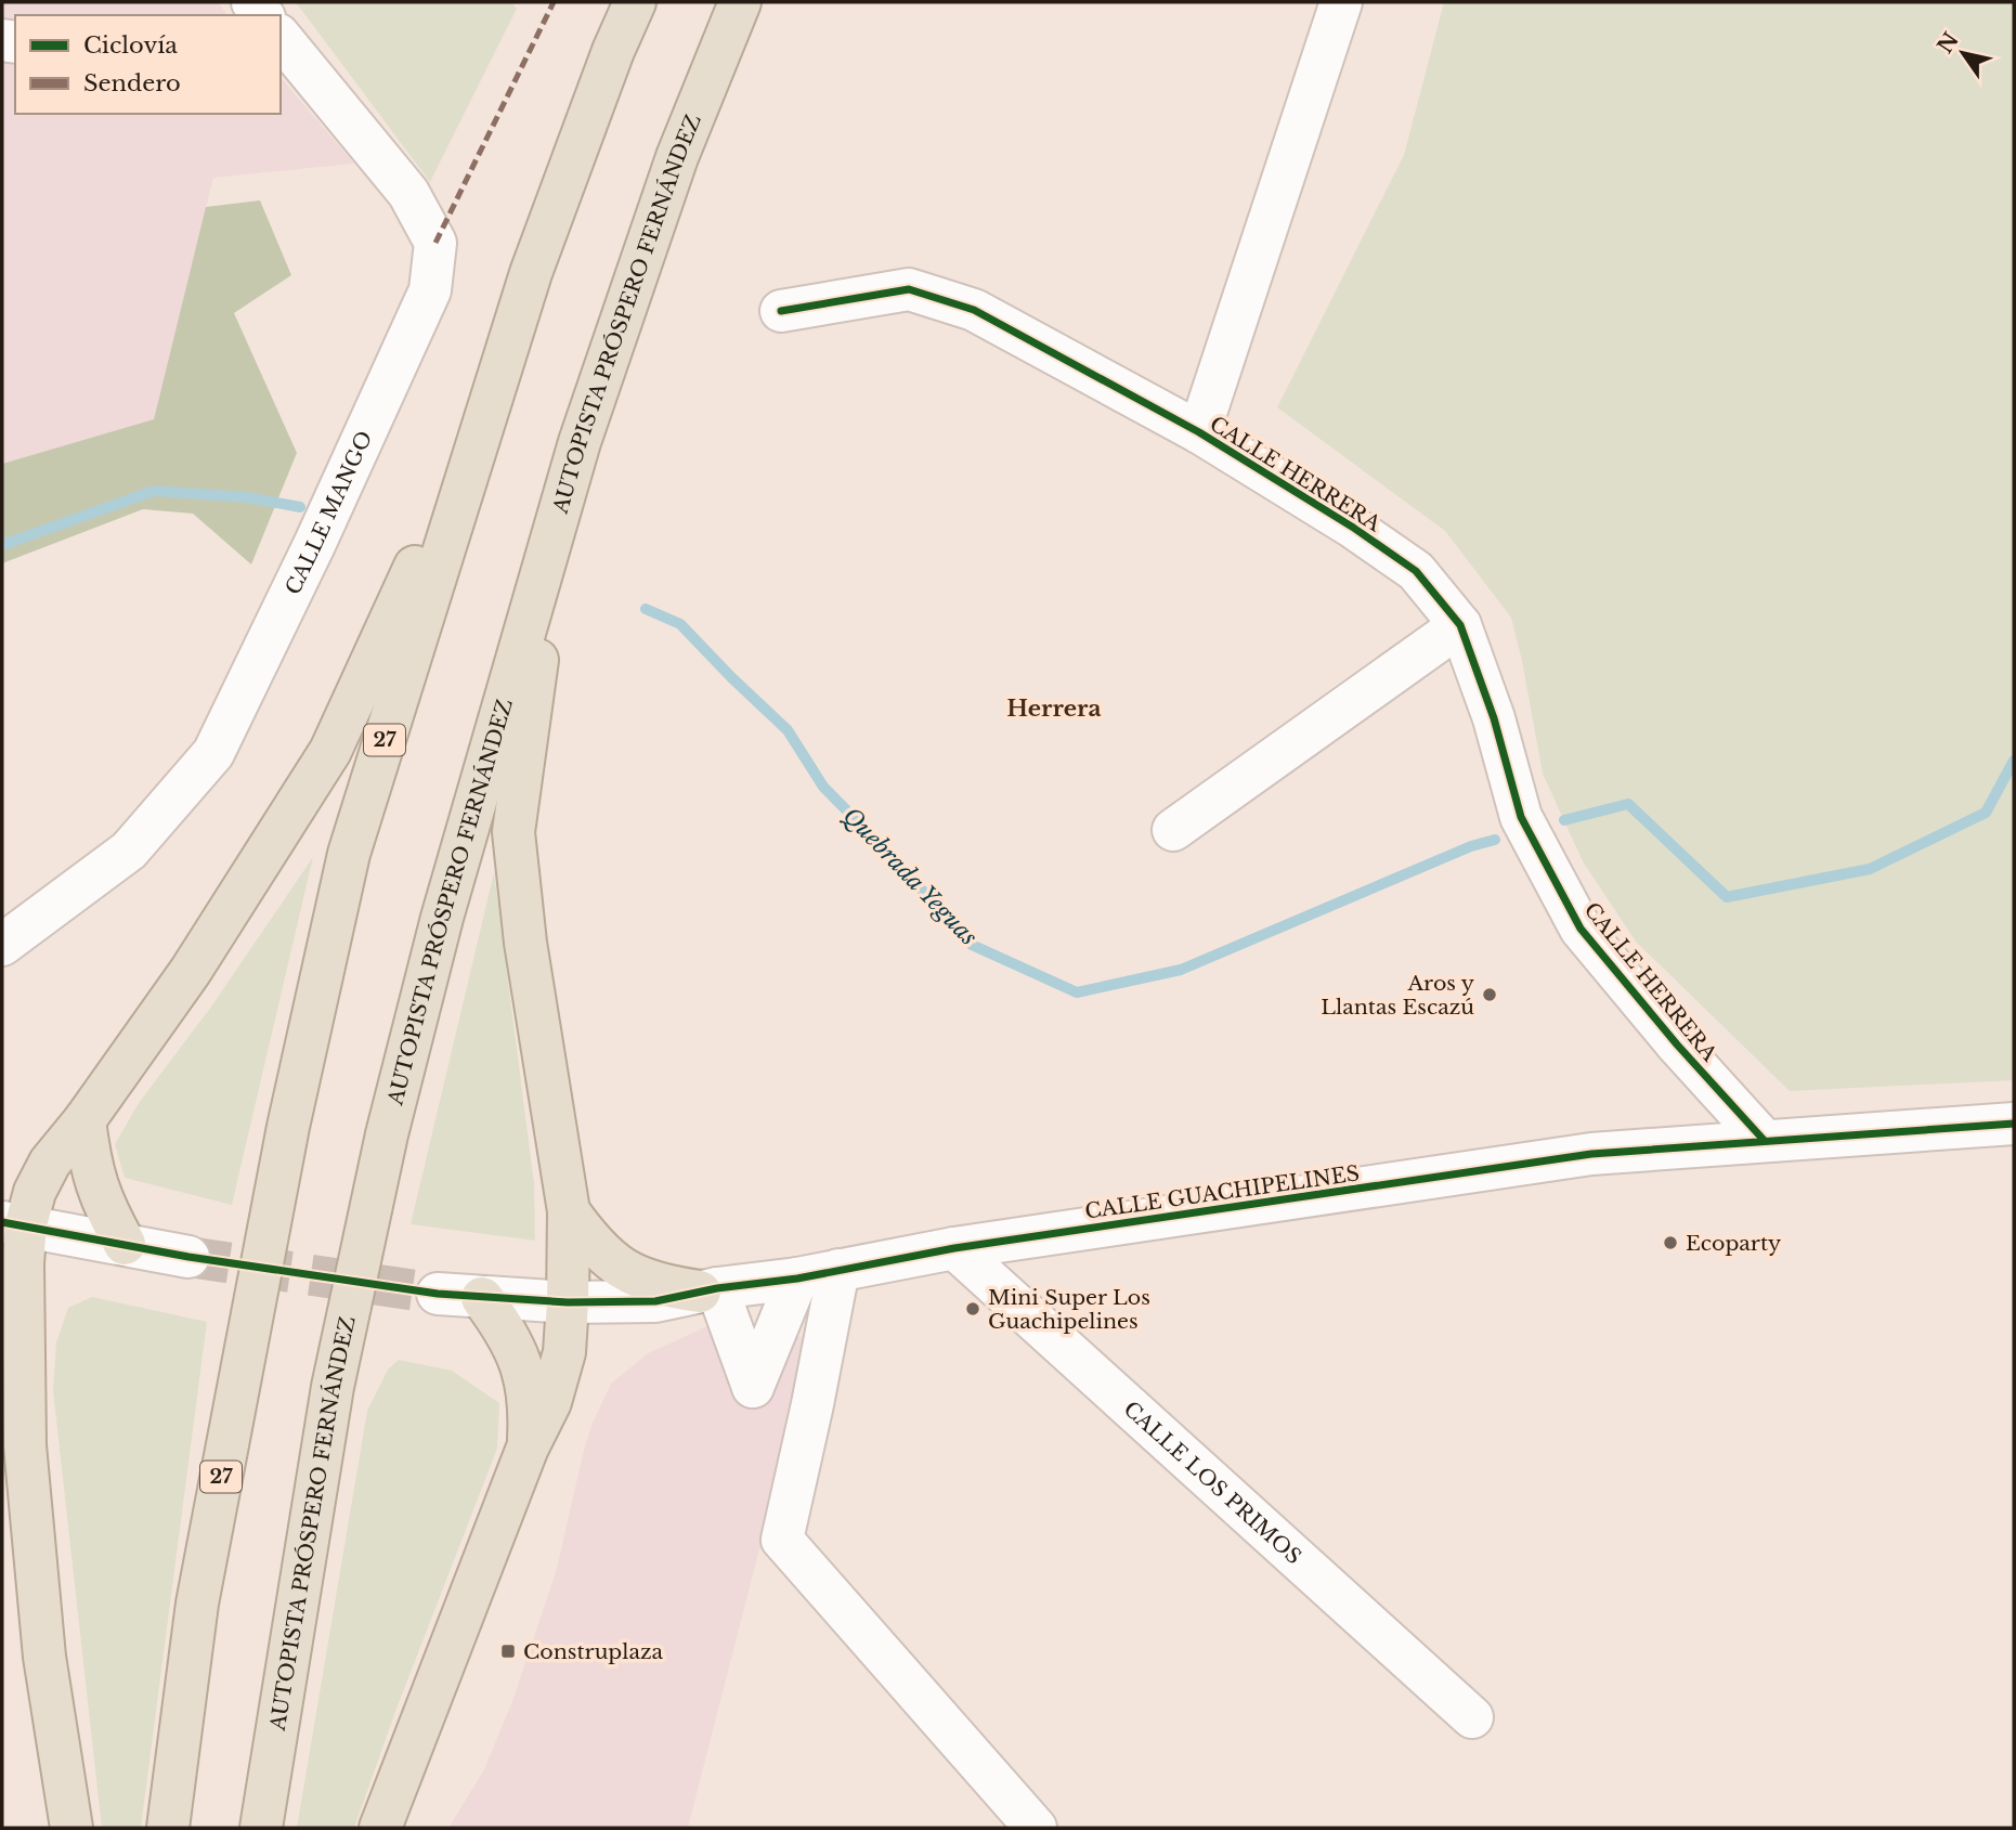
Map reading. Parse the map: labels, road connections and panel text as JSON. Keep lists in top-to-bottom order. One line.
{"streets":{"highway":["AUTOPISTA PRÓSPERO FERNÁNDEZ","27"],"street":["CALLE HERRERA","CALLE MANGO","CALLE GUACHIPELINES","CALLE LOS PRIMOS"]},"crossings":[["CALLE HERRERA","CALLE GUACHIPELINES"],["CALLE GUACHIPELINES","CALLE LOS PRIMOS"]],"districts":["Herrera"],"water":["Quebrada Yeguas"],"places":{"other":["Aros y Llantas Escazú","Ecoparty","Mini Super Los Guachipelines"],"transit":["Construplaza"]},"legend":["Ciclovía","Sendero"],"north":"top left"}
